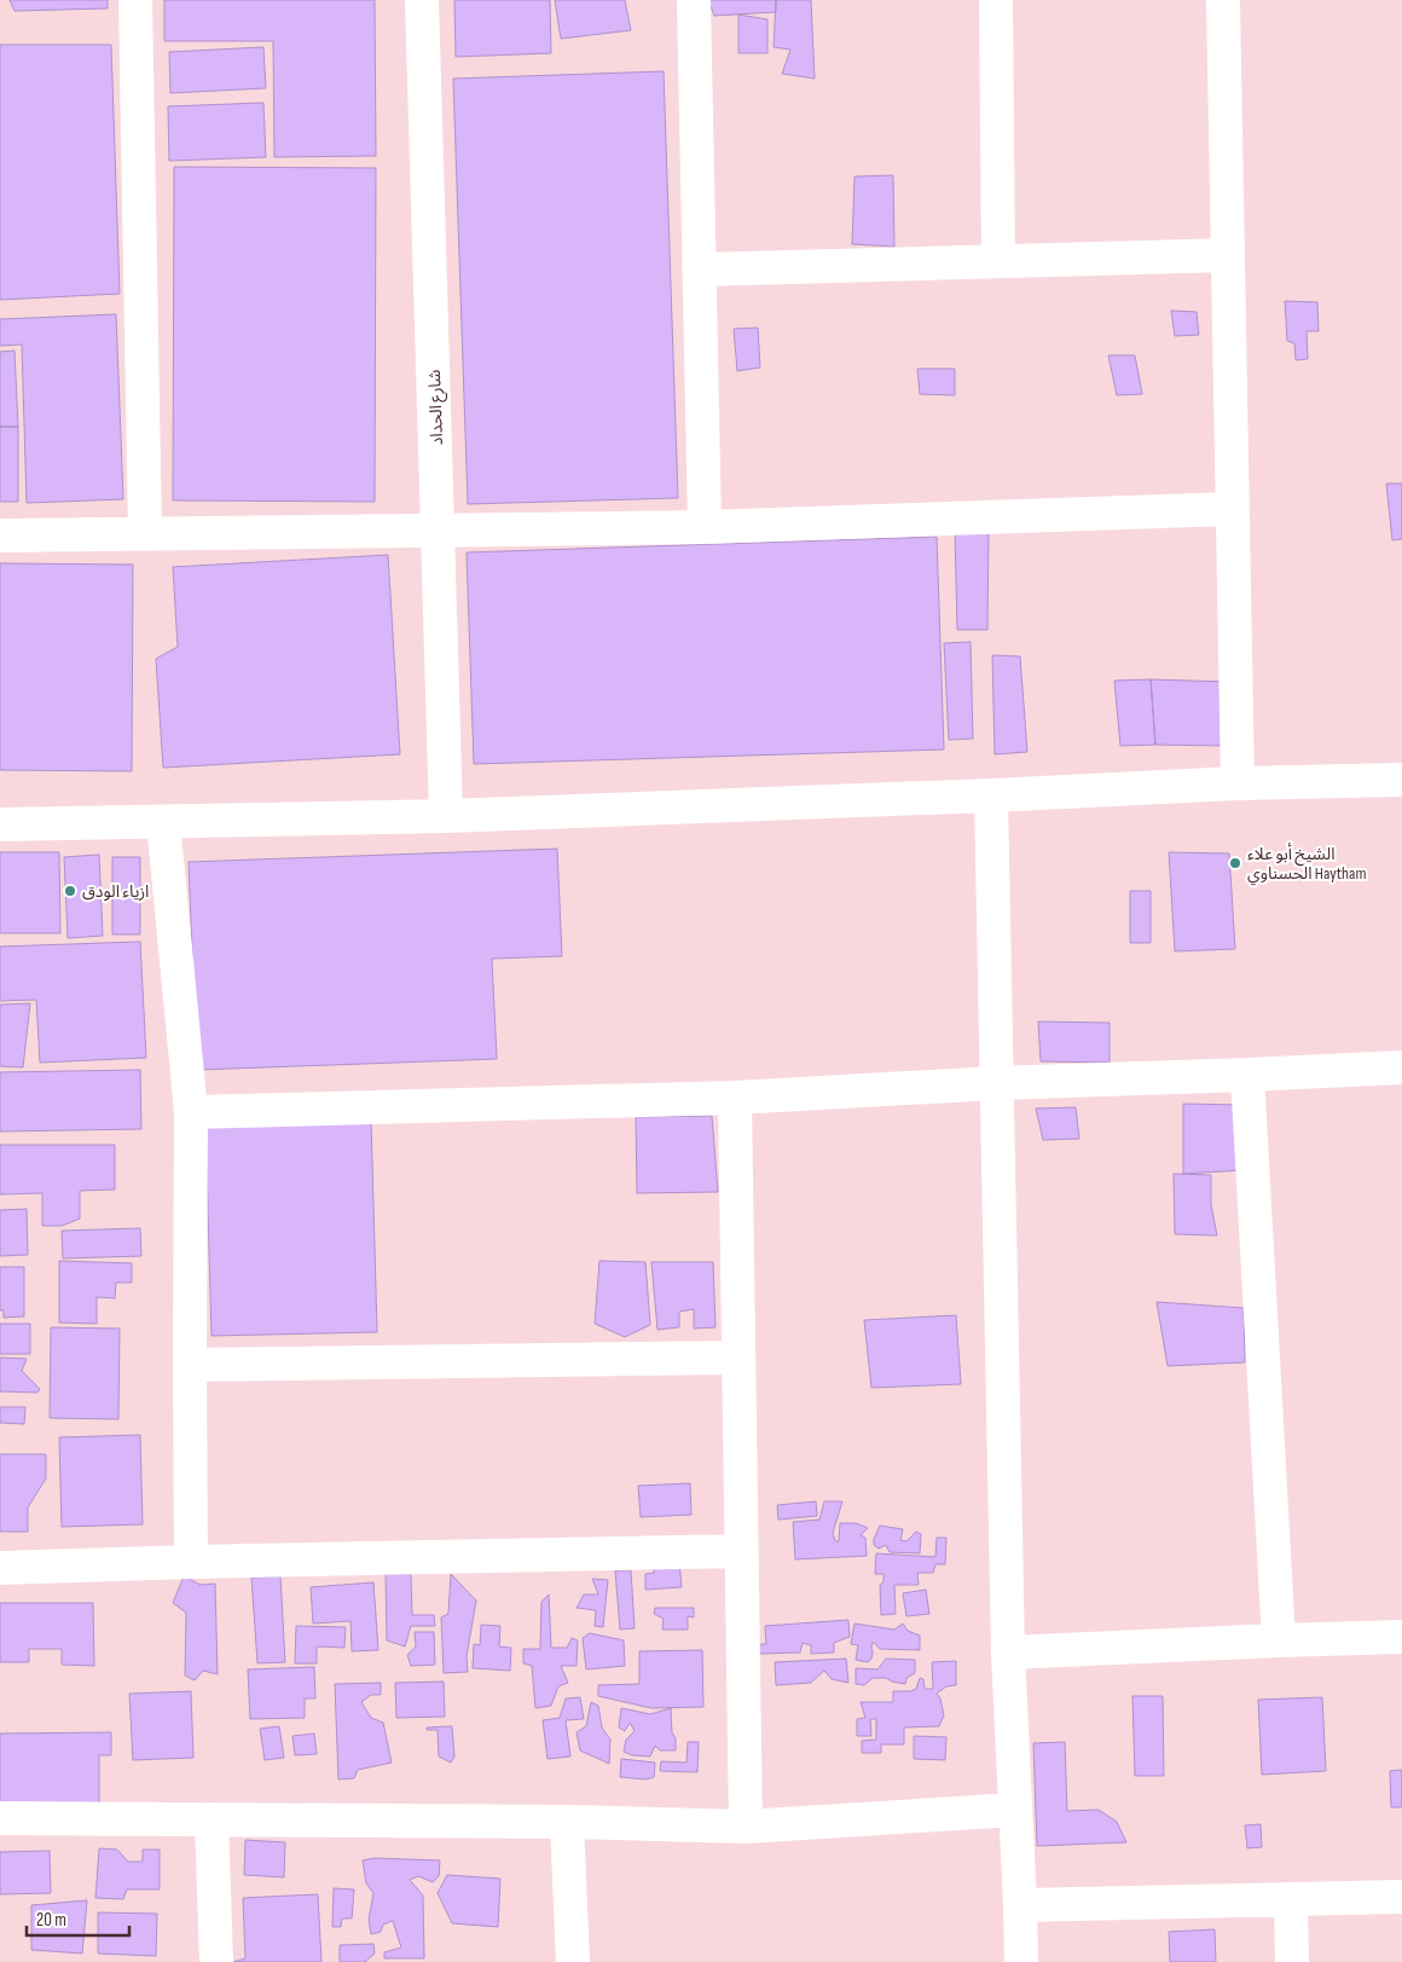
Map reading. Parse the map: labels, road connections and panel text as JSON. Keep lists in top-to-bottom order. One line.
{"streets":{"street":["شارع الحداد"]},"places":["الشيخ أبو علاء الحسناوي Haytham","ازياء الودق"],"scale_bar":"20 m"}
